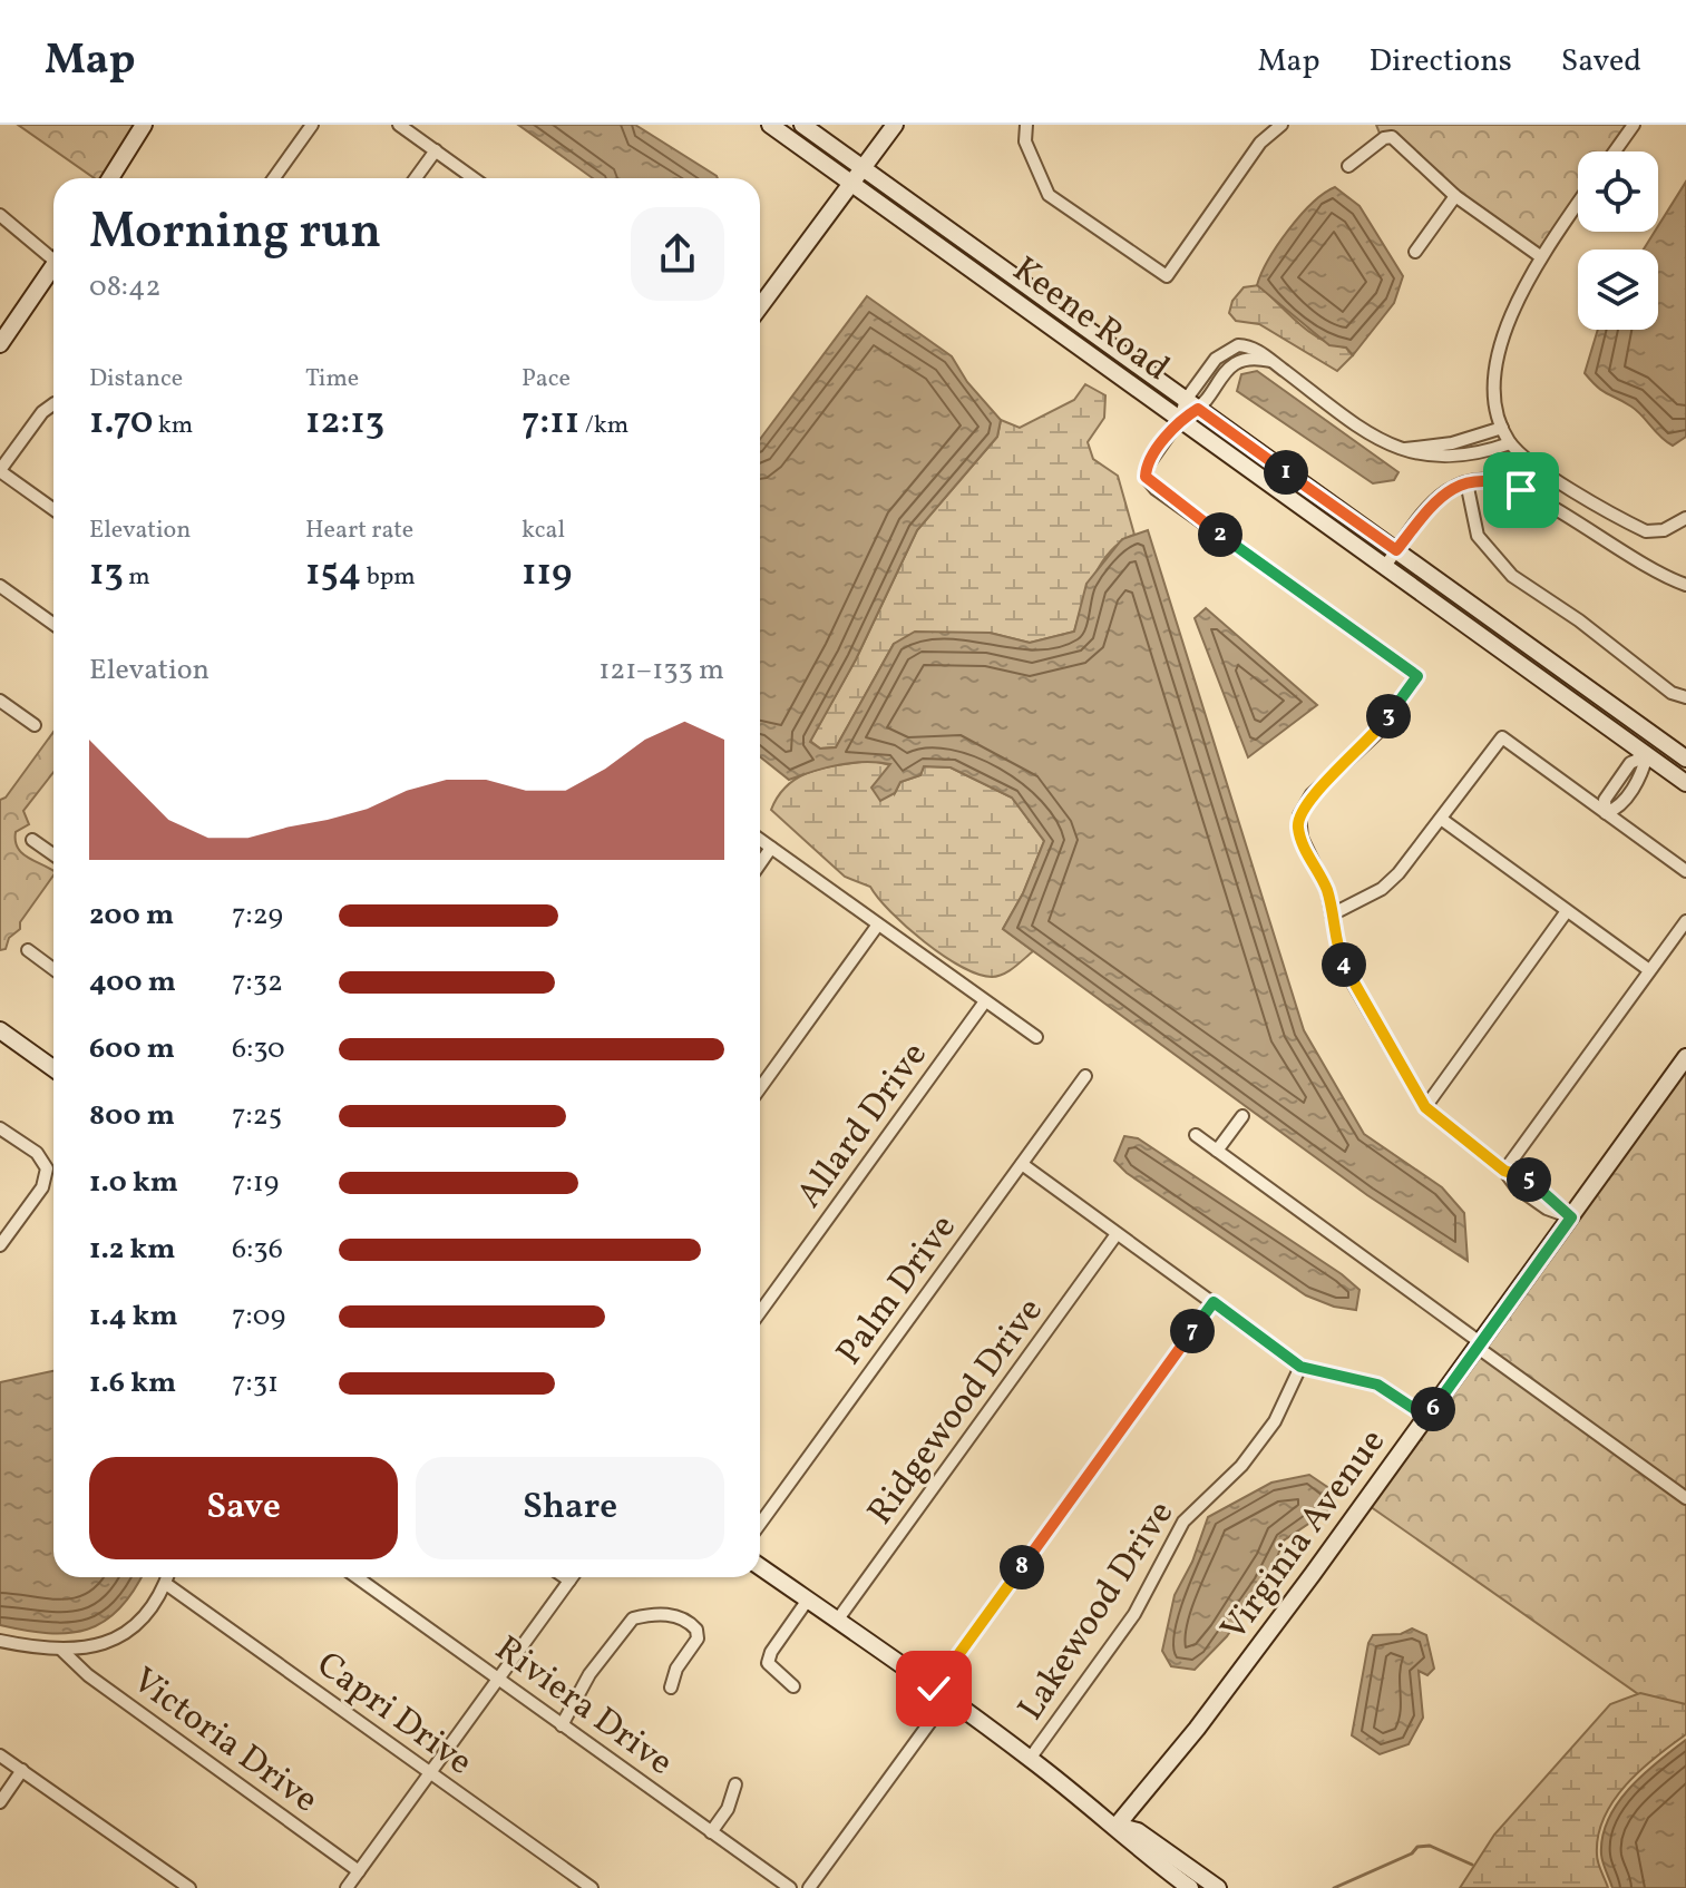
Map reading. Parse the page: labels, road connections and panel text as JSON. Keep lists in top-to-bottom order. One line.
{"streets":{"main road":["Keene Road","Virginia Avenue"],"street":["Allard Drive","Palm Drive","Ridgewood Drive","Lakewood Drive","Riviera Drive","Capri Drive","Victoria Drive"]},"page":{"header":"Map","nav":["Map","Directions","Saved"],"heading":["Morning run","08:42"],"stats":[["Distance","1.70 km"],["Time","12:13"],["Pace","7:11 /km"],["Elevation","13 m"],["Heart rate","154 bpm"],["kcal","119"]],"pins":["1","2","3","4","5","7","6","8"],"chart":["Elevation","121–133 m"],"list":[{"name":"200 m","note":"7:29"},{"name":"400 m","note":"7:32"},{"name":"600 m","note":"6:30"},{"name":"800 m","note":"7:25"},{"name":"1.0 km","note":"7:19"},{"name":"1.2 km","note":"6:36"},{"name":"1.4 km","note":"7:09"},{"name":"1.6 km","note":"7:31"}],"buttons":["Save","Share"]}}
